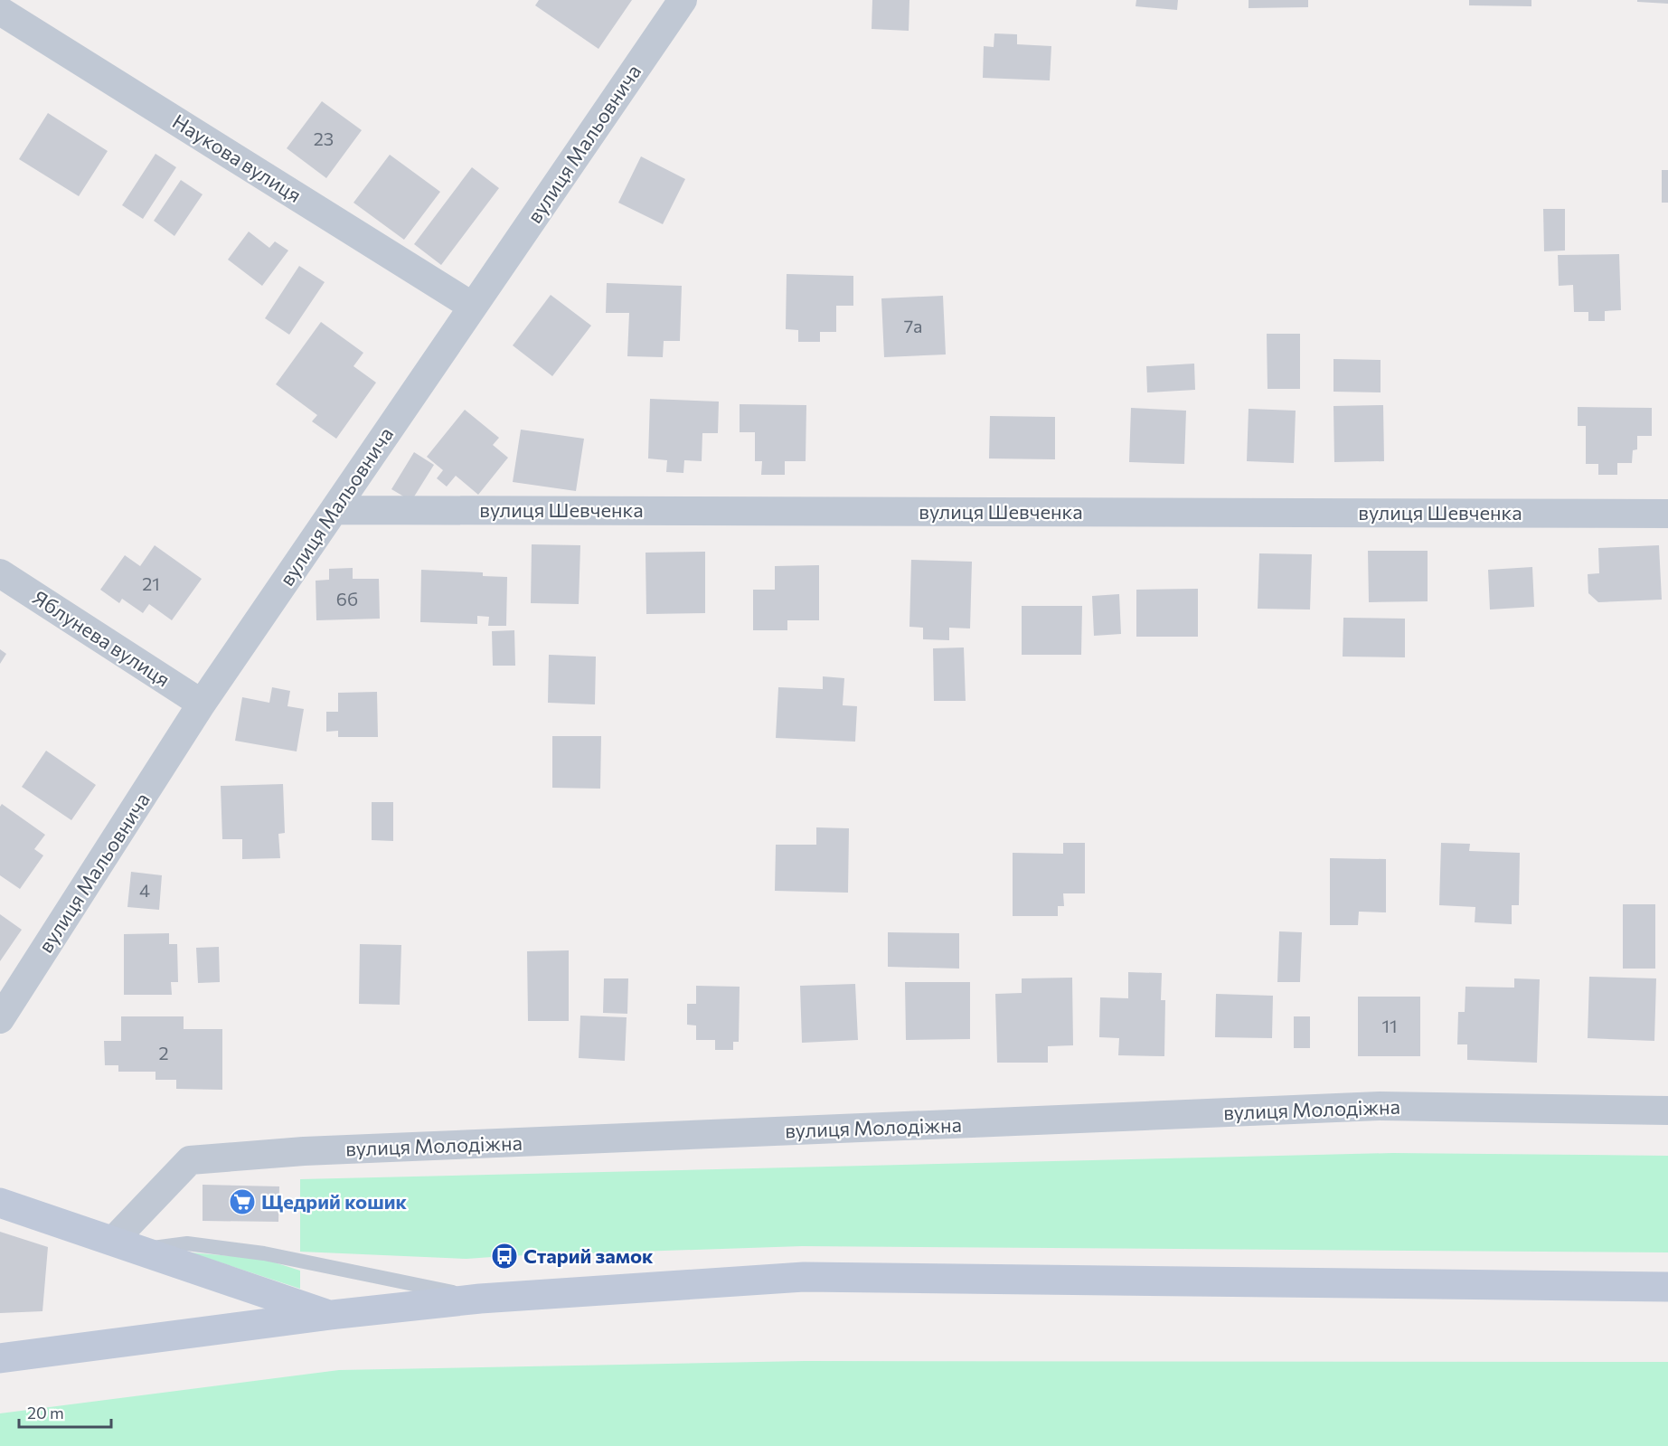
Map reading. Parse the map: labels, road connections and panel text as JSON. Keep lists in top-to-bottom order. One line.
{"streets":{"street":["вулиця Мальовнича","Наукова вулиця","вулиця Шевченка","Яблунева вулиця","вулиця Молодіжна"]},"crossings":[["вулиця Мальовнича","Наукова вулиця"],["вулиця Мальовнича","вулиця Шевченка"],["вулиця Мальовнича","Яблунева вулиця"]],"places":{"supermarket":["Щедрий кошик"],"bus stop":["Старий замок"]},"house_numbers":["23","7а","21","6б","4","11","2"],"scale_bar":"20 m"}
